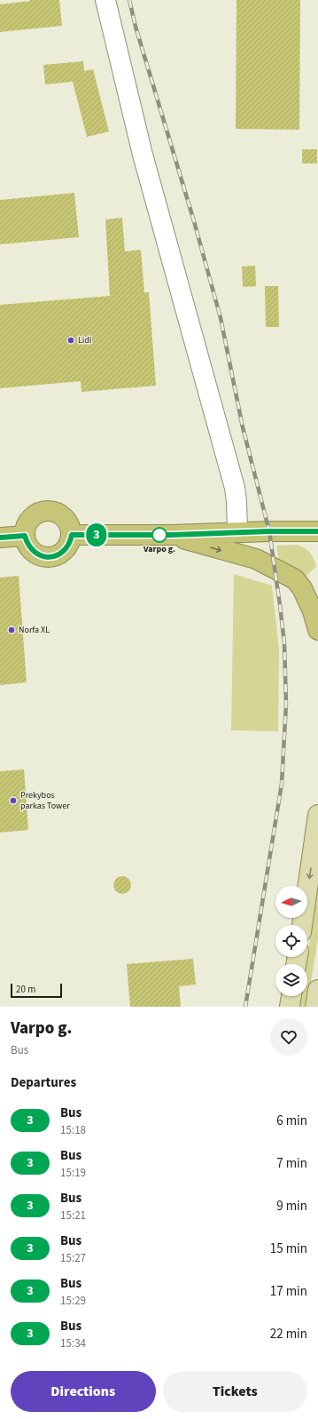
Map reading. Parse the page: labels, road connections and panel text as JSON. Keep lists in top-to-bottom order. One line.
{"places":["Lidl","Varpo g.","Norfa XL","Prekybos parkas Tower"],"lines":["bus line 3"],"scale_bar":"20 m","north":"left","page":{"on_map":"3","scale":"20 m","heading":[["Varpo g.","Bus"],"Departures"],"list":[{"mark":"3","name":"Bus","note":"15:18","value":"6 min"},{"mark":"3","name":"Bus","note":"15:19","value":"7 min"},{"mark":"3","name":"Bus","note":"15:21","value":"9 min"},{"mark":"3","name":"Bus","note":"15:27","value":"15 min"},{"mark":"3","name":"Bus","note":"15:29","value":"17 min"},{"mark":"3","name":"Bus","note":"15:34","value":"22 min"}],"buttons":["Directions","Tickets"]}}
